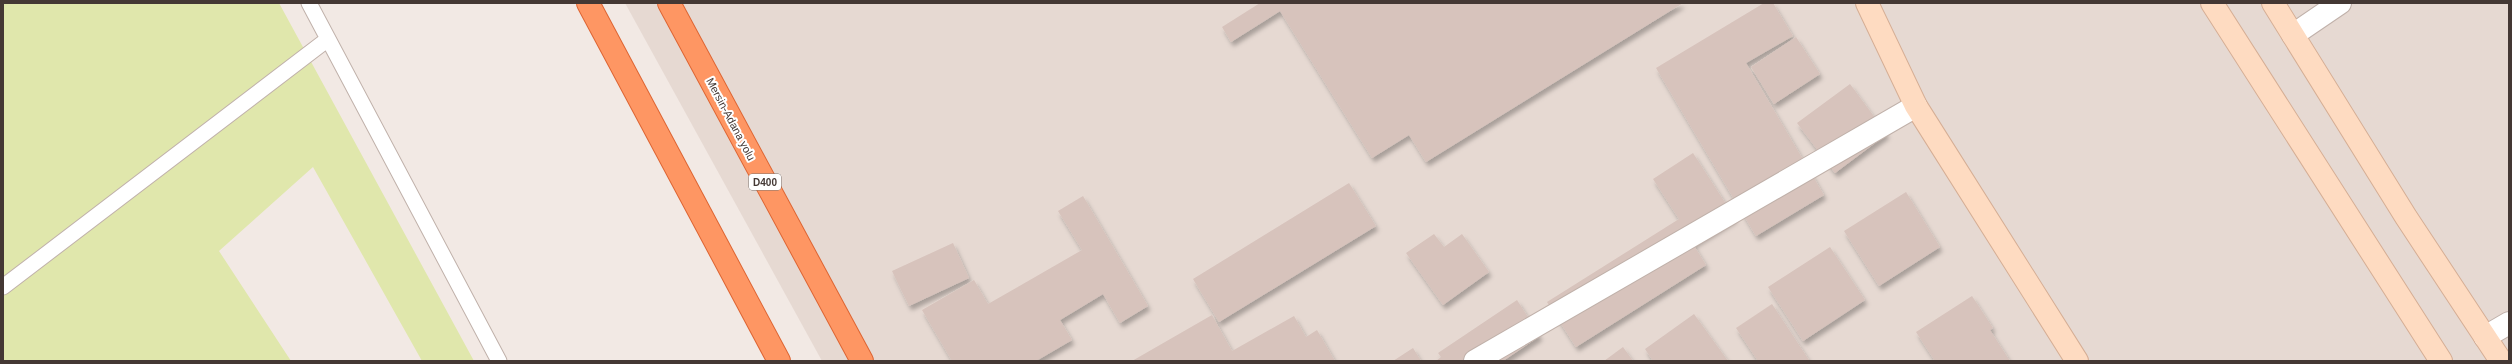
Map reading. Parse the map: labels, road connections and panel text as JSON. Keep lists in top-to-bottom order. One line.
{"streets":{"highway":["Mersin-Adana yolu","D400"]}}
